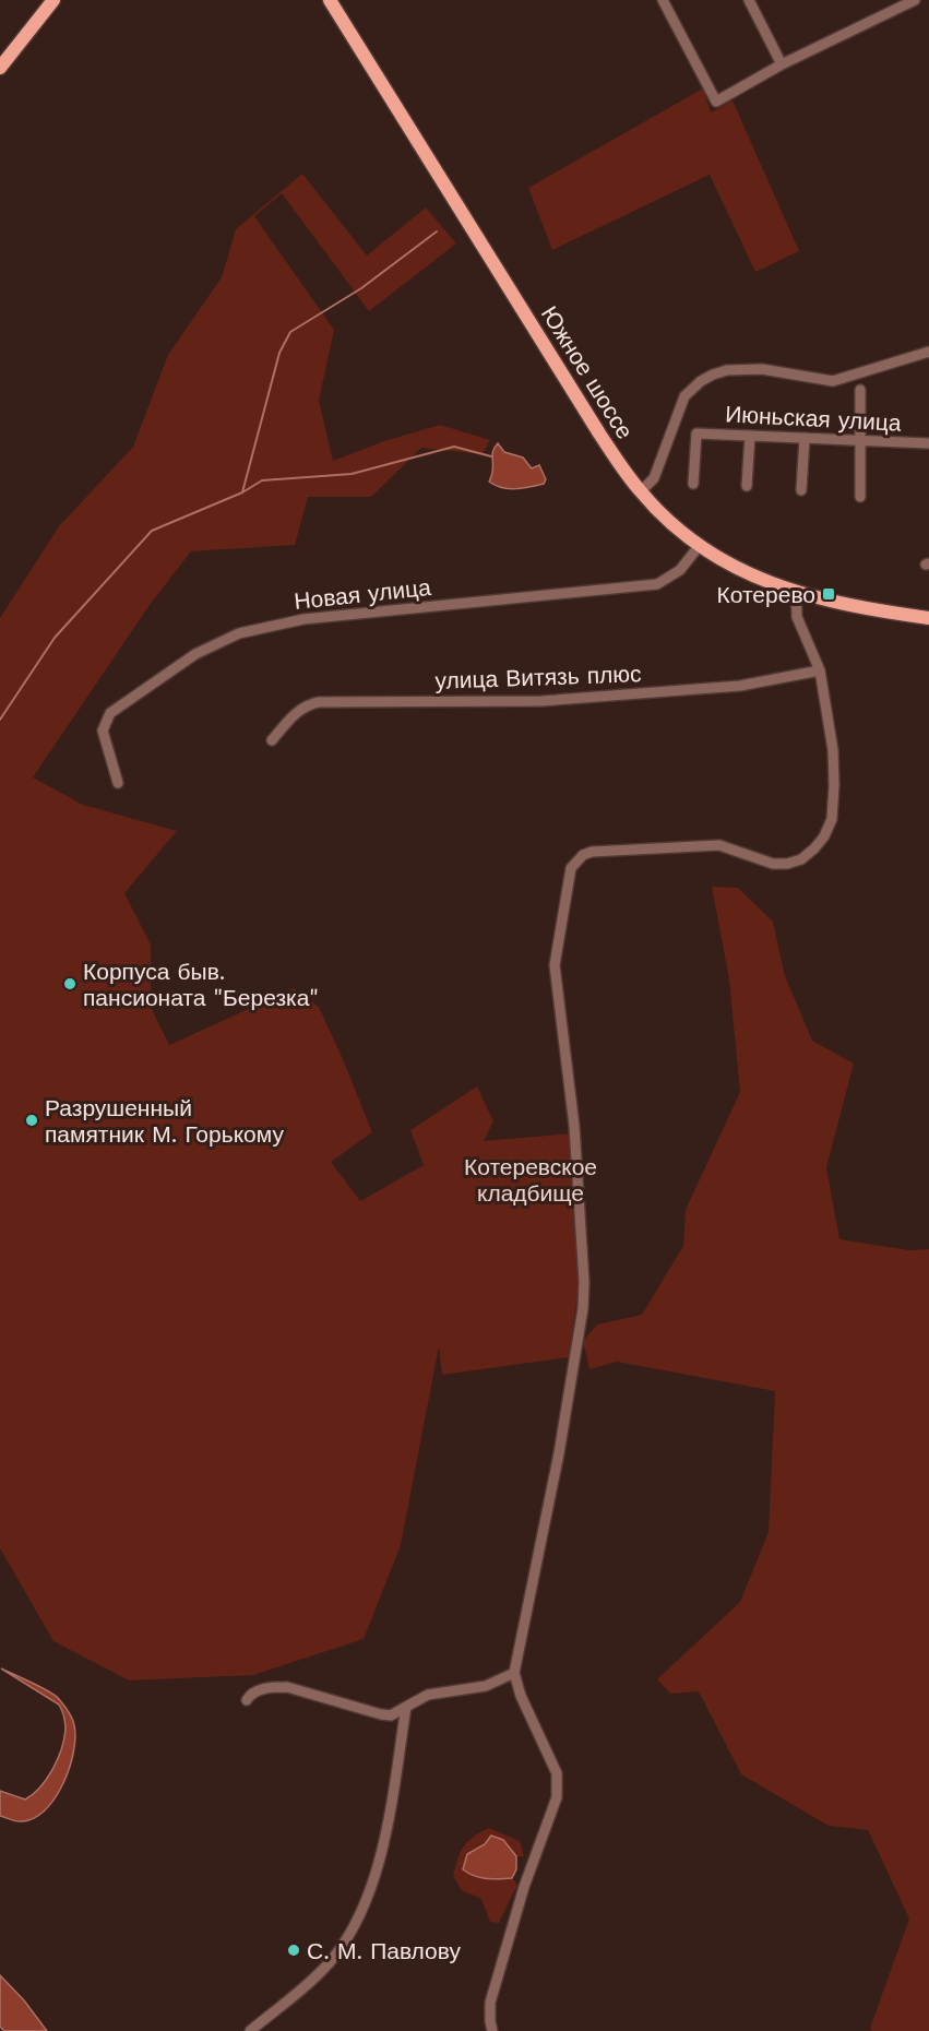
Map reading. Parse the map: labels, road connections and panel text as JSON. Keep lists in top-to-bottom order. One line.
{"streets":{"main road":["Южное шоссе"],"street":["Июньская улица","Новая улица","улица Витязь плюс"]},"crossings":[["Южное шоссе","Новая улица"]],"parks":["Котеревское кладбище"],"places":{"transit":["Котерево"],"other":["Корпуса быв. пансионата \"Березка\"","Разрушенный памятник М. Горькому","С. М. Павлову"]}}
